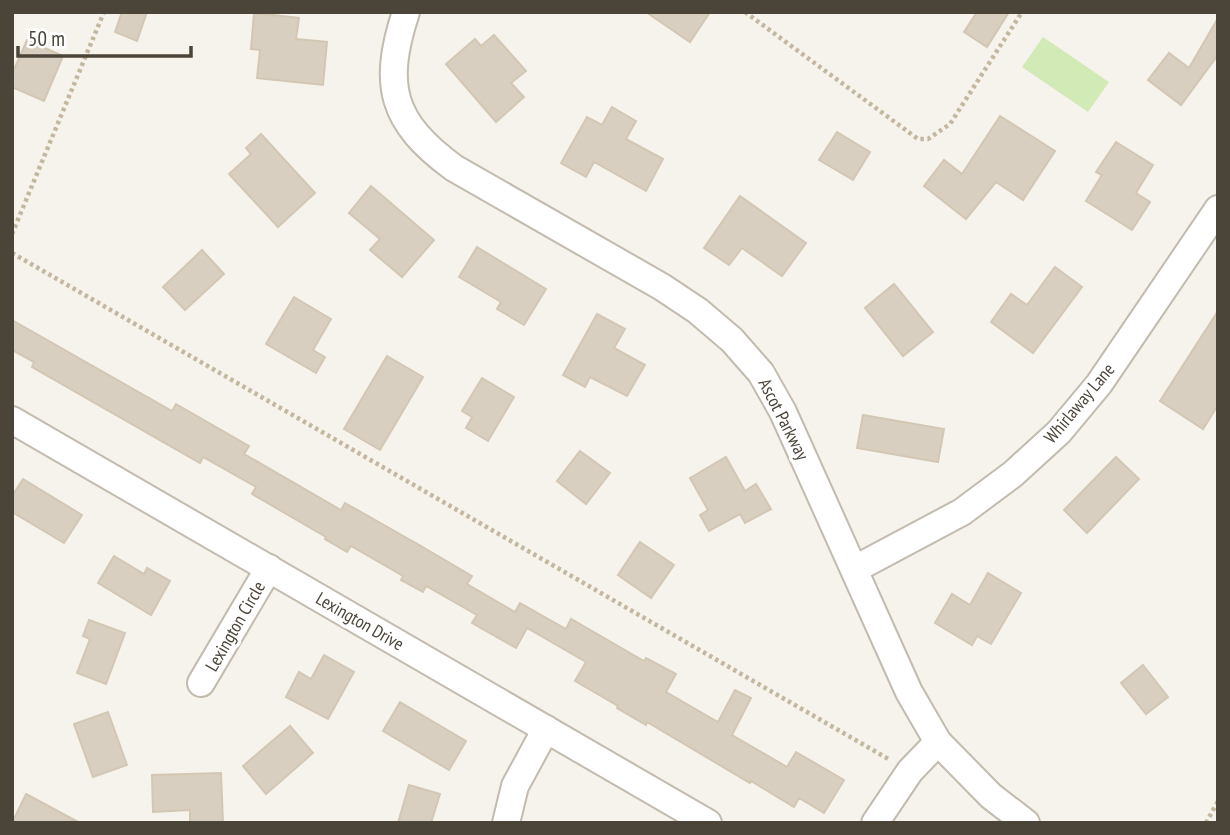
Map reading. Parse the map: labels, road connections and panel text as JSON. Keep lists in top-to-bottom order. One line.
{"streets":{"street":["Whirlaway Lane","Ascot Parkway","Lexington Drive","Lexington Circle"]},"crossings":[["Whirlaway Lane","Ascot Parkway"],["Lexington Drive","Lexington Circle"]],"scale_bar":"50 m"}
